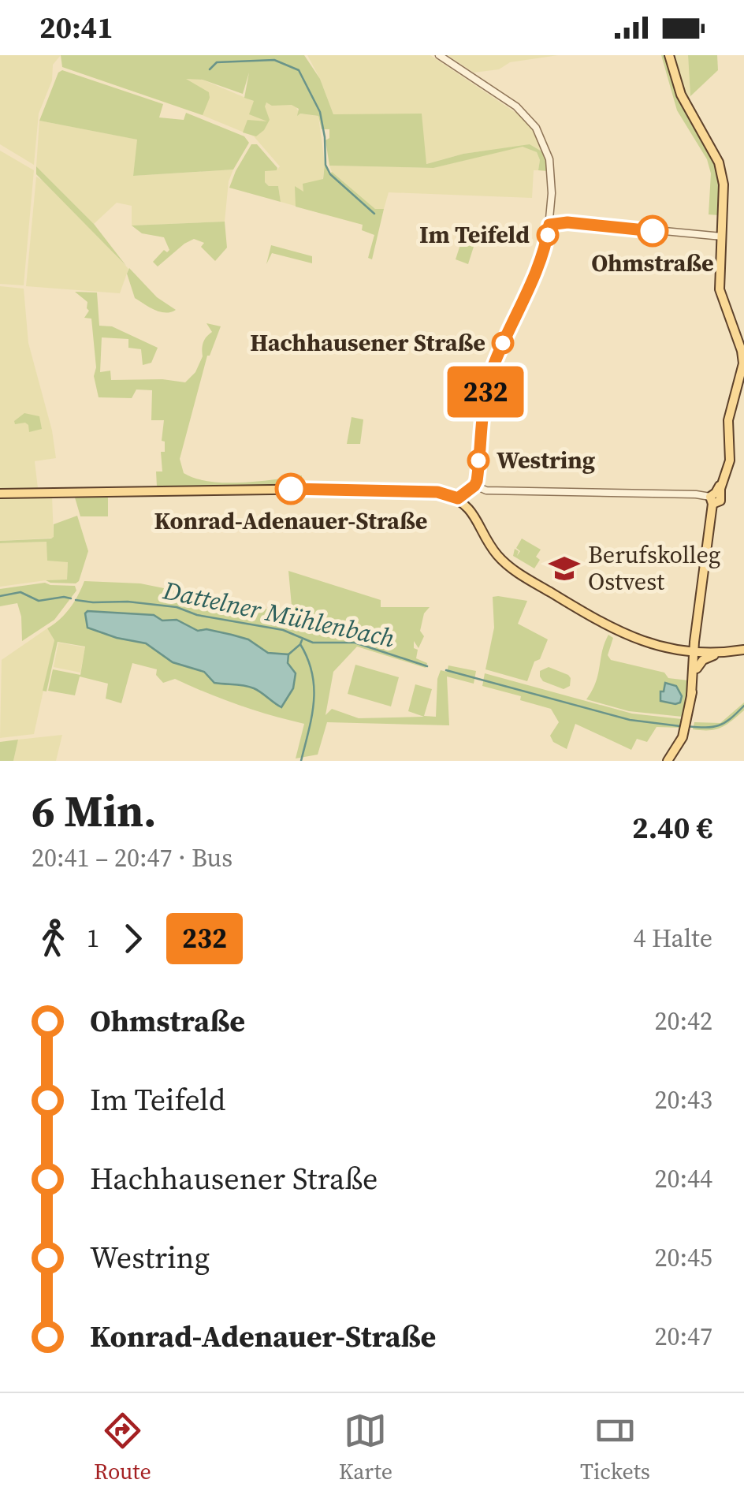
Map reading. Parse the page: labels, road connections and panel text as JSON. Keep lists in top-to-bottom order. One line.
{"water":["Dattelner Mühlenbach"],"places":{"other":["Ohmstraße","Im Teifeld","Hachhausener Straße","Westring","Konrad-Adenauer-Straße"],"school or university":["Berufskolleg Ostvest"]},"lines":["bus line 232"],"page":{"status":"20:41","on_map":"232","heading":["6 Min.","20:41 – 20:47 · Bus","2.40 €"],"legs":["1","232","4 Halte"],"list":[{"name":"Ohmstraße","value":"20:42"},{"name":"Im Teifeld","value":"20:43"},{"name":"Hachhausener Straße","value":"20:44"},{"name":"Westring","value":"20:45"},{"name":"Konrad-Adenauer-Straße","value":"20:47"}],"tabs":["Route","Karte","Tickets"]}}
